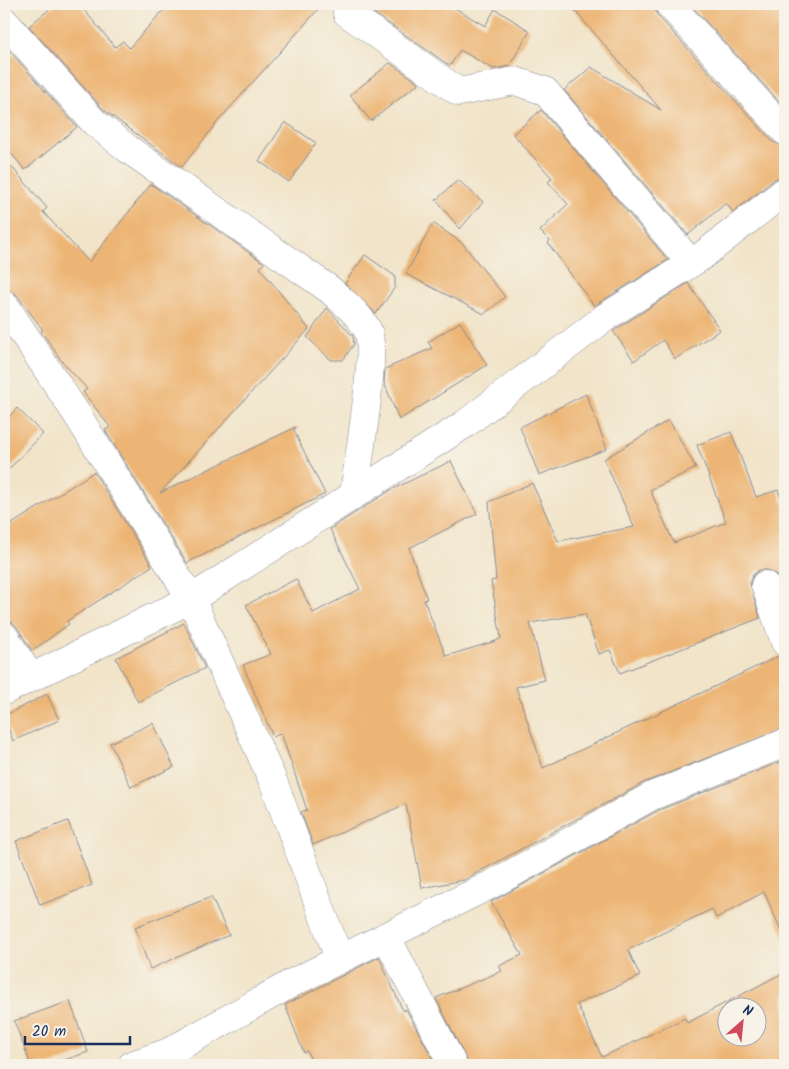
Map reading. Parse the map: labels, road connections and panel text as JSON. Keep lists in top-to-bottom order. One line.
{"scale_bar":"20 m","north":"top right"}
